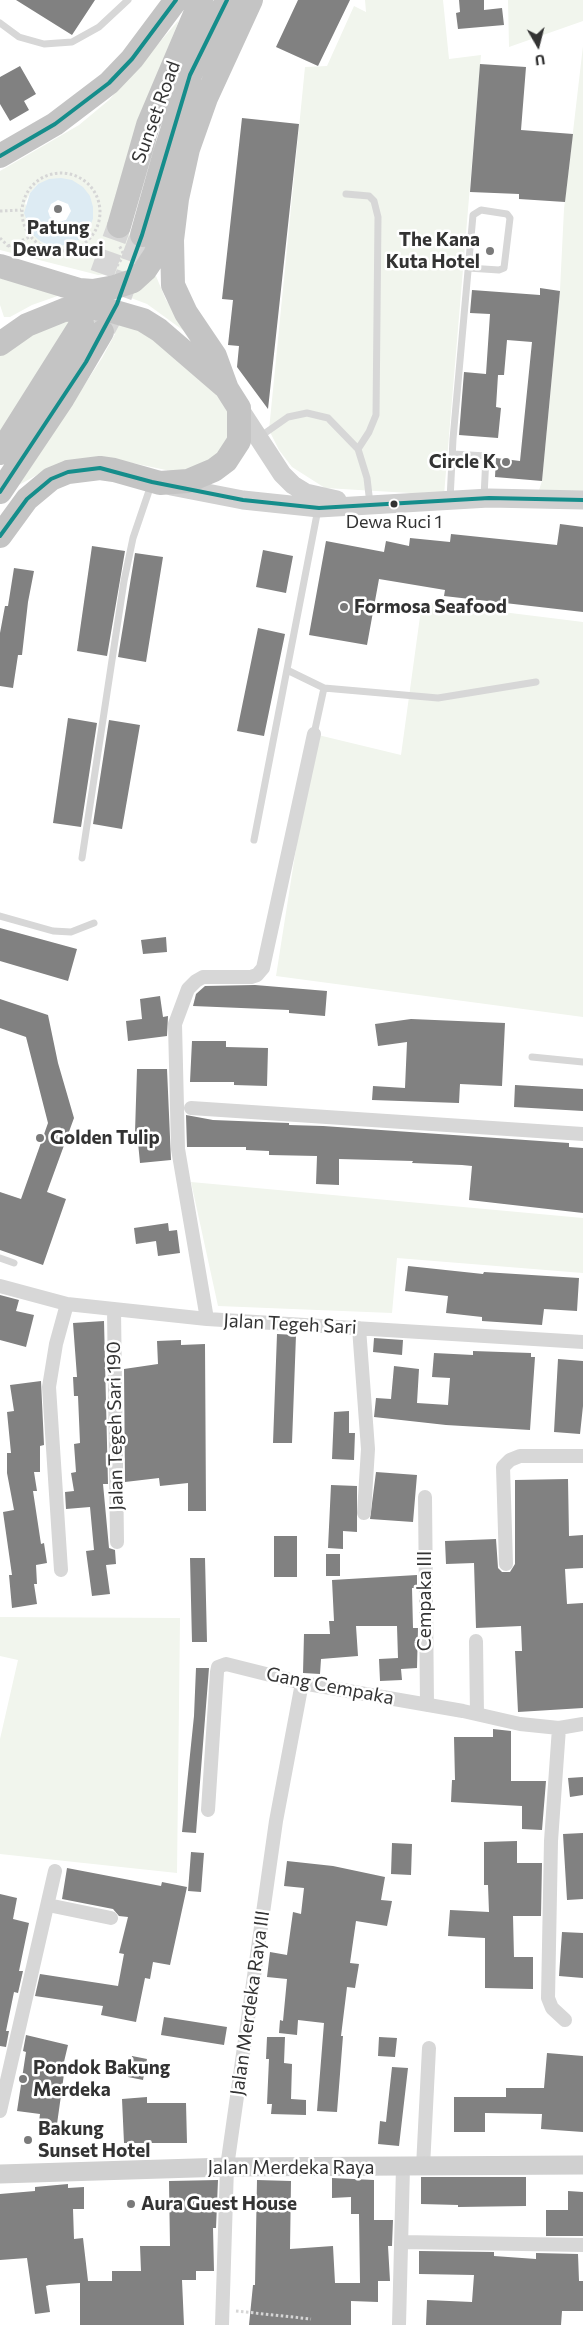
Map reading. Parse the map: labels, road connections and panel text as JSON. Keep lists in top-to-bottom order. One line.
{"streets":{"highway":["Sunset Road"],"street":["Jalan Tegeh Sari","Jalan Tegeh Sari 190","Cempaka III","Gang Cempaka","Jalan Merdeka Raya III","Jalan Merdeka Raya"]},"crossings":[["Jalan Tegeh Sari","Jalan Tegeh Sari 190"],["Cempaka III","Gang Cempaka"],["Gang Cempaka","Jalan Merdeka Raya III"],["Jalan Merdeka Raya III","Jalan Merdeka Raya"]],"places":["Patung Dewa Ruci","The Kana Kuta Hotel","Circle K","Dewa Ruci 1","Formosa Seafood","Golden Tulip","Pondok Bakung Merdeka","Bakung Sunset Hotel","Aura Guest House"],"north":"bottom"}
